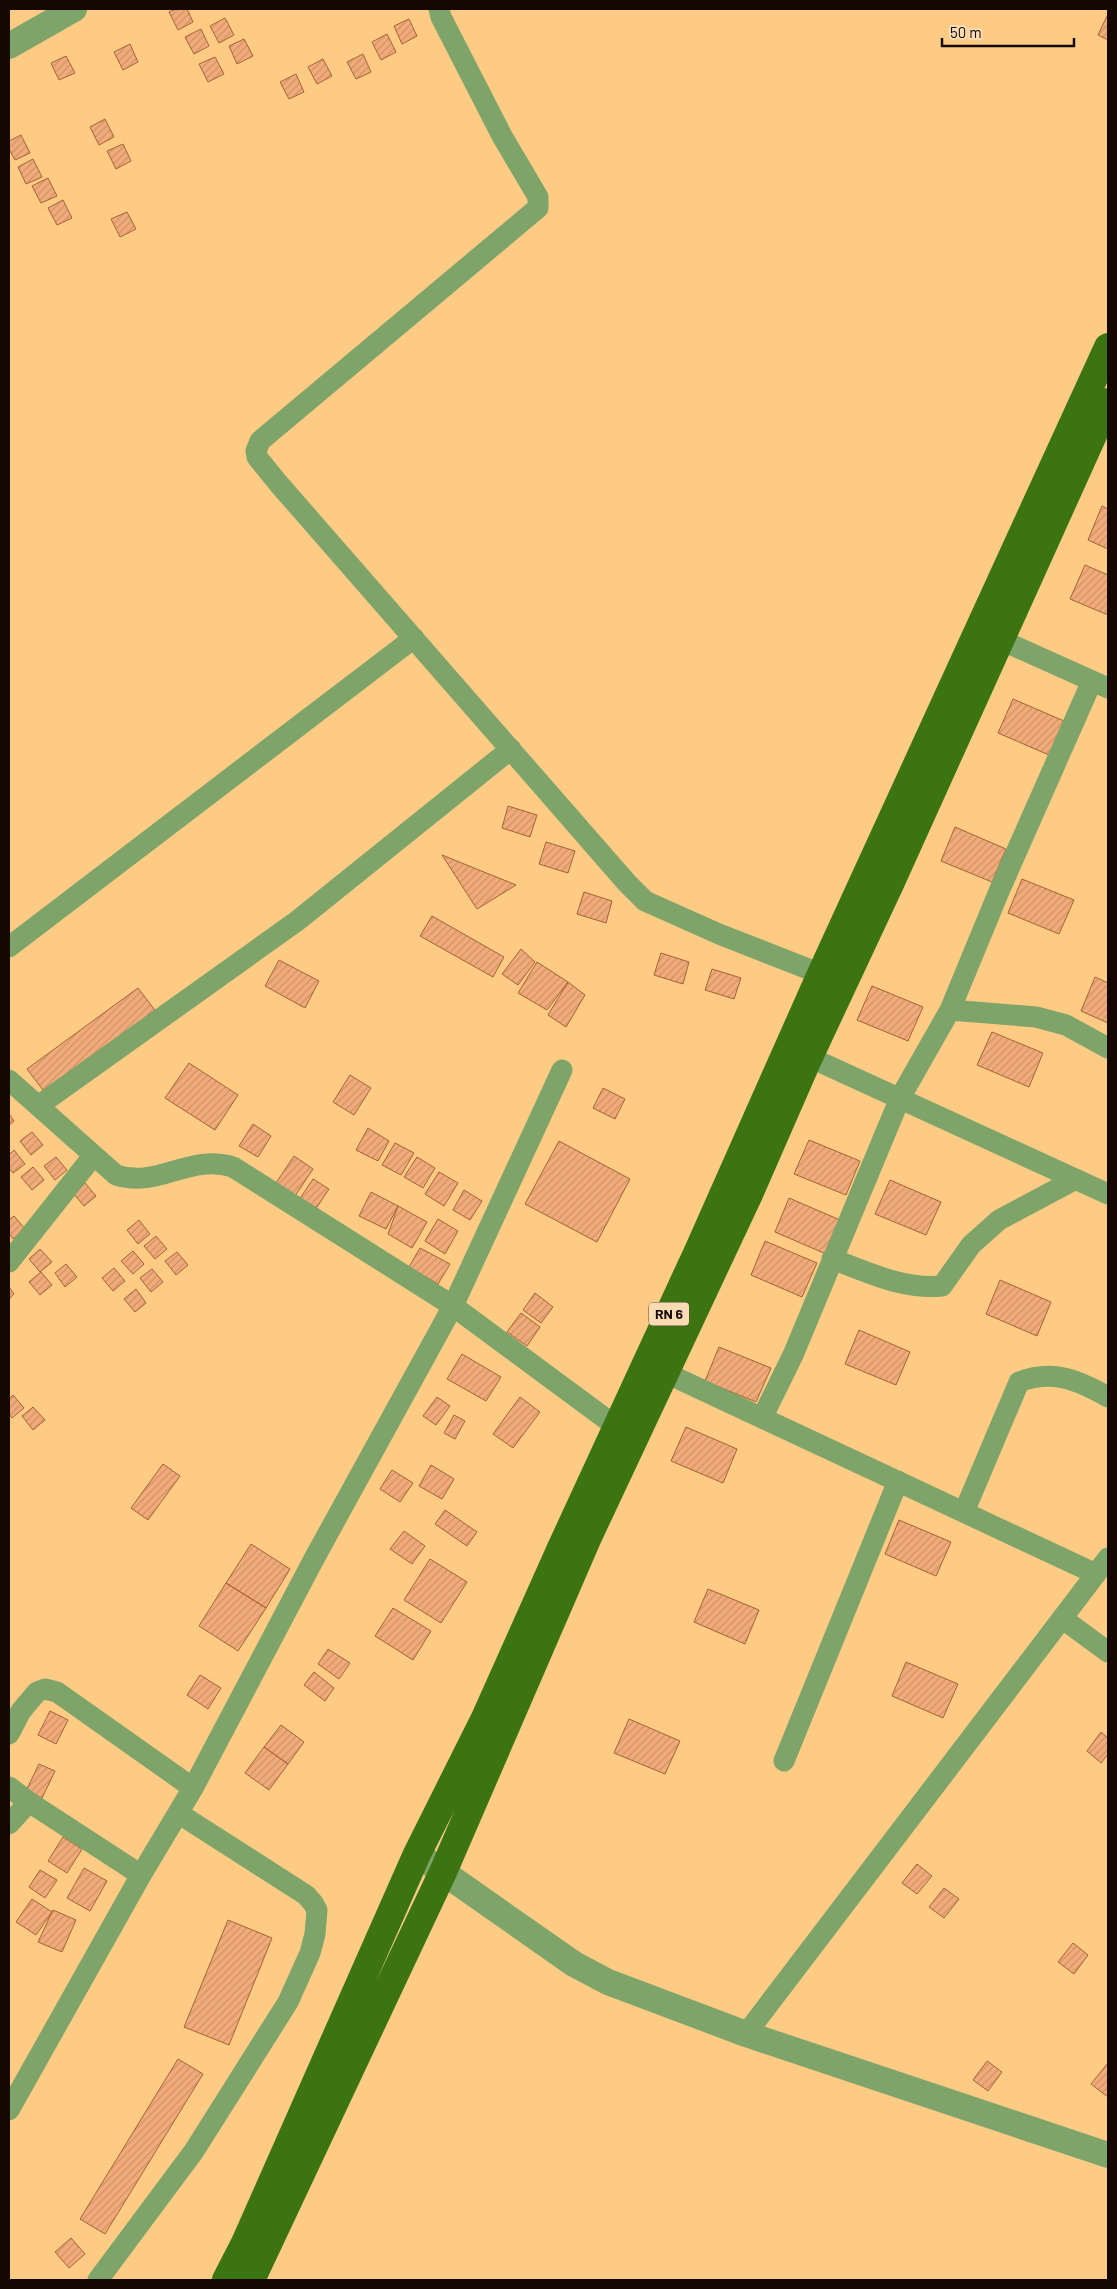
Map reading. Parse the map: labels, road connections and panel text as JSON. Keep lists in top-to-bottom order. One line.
{"streets":{"main road":["RN 6"]},"scale_bar":"50 m"}
